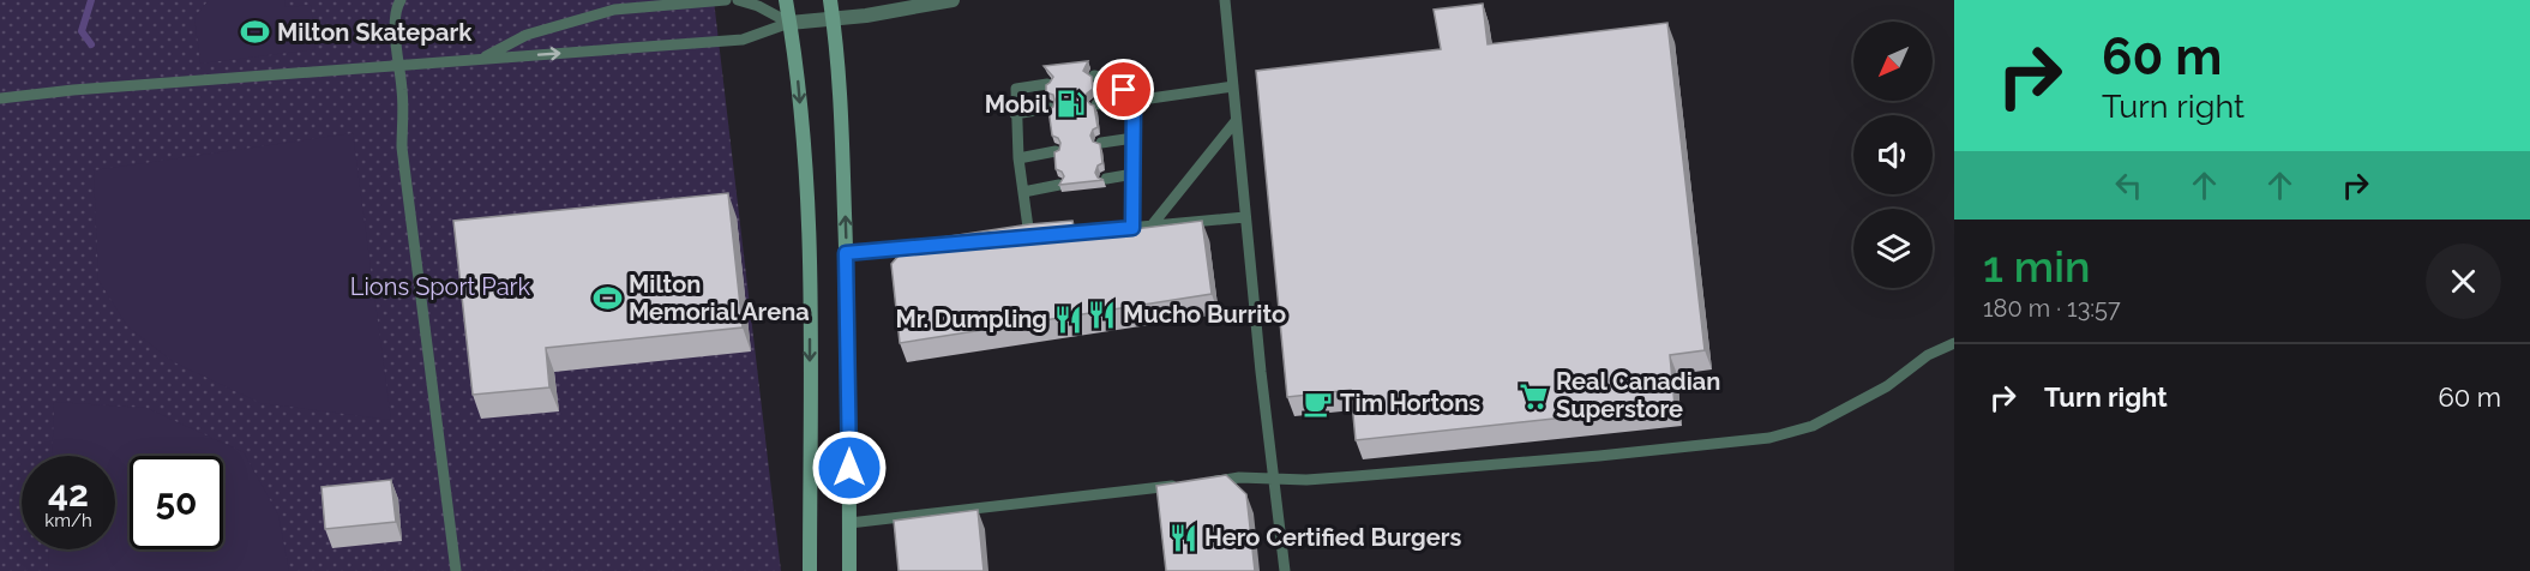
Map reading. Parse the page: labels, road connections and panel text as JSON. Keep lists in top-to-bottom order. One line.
{"parks":["Lions Sport Park"],"places":{"sports":["Milton Skatepark","Milton Memorial Arena"],"fuel station":["Mobil"],"restaurant":["Mucho Burrito","Mr. Dumpling","Hero Certified Burgers"],"supermarket":["Real Canadian Superstore"],"cafe":["Tim Hortons"]},"north":"bottom left","page":{"turn":["60 m","Turn right"],"heading":["1 min","180 m · 13:57"],"list":[{"name":"Turn right","value":"60 m"}],"speed":"42 km/h","limit":"50"}}
